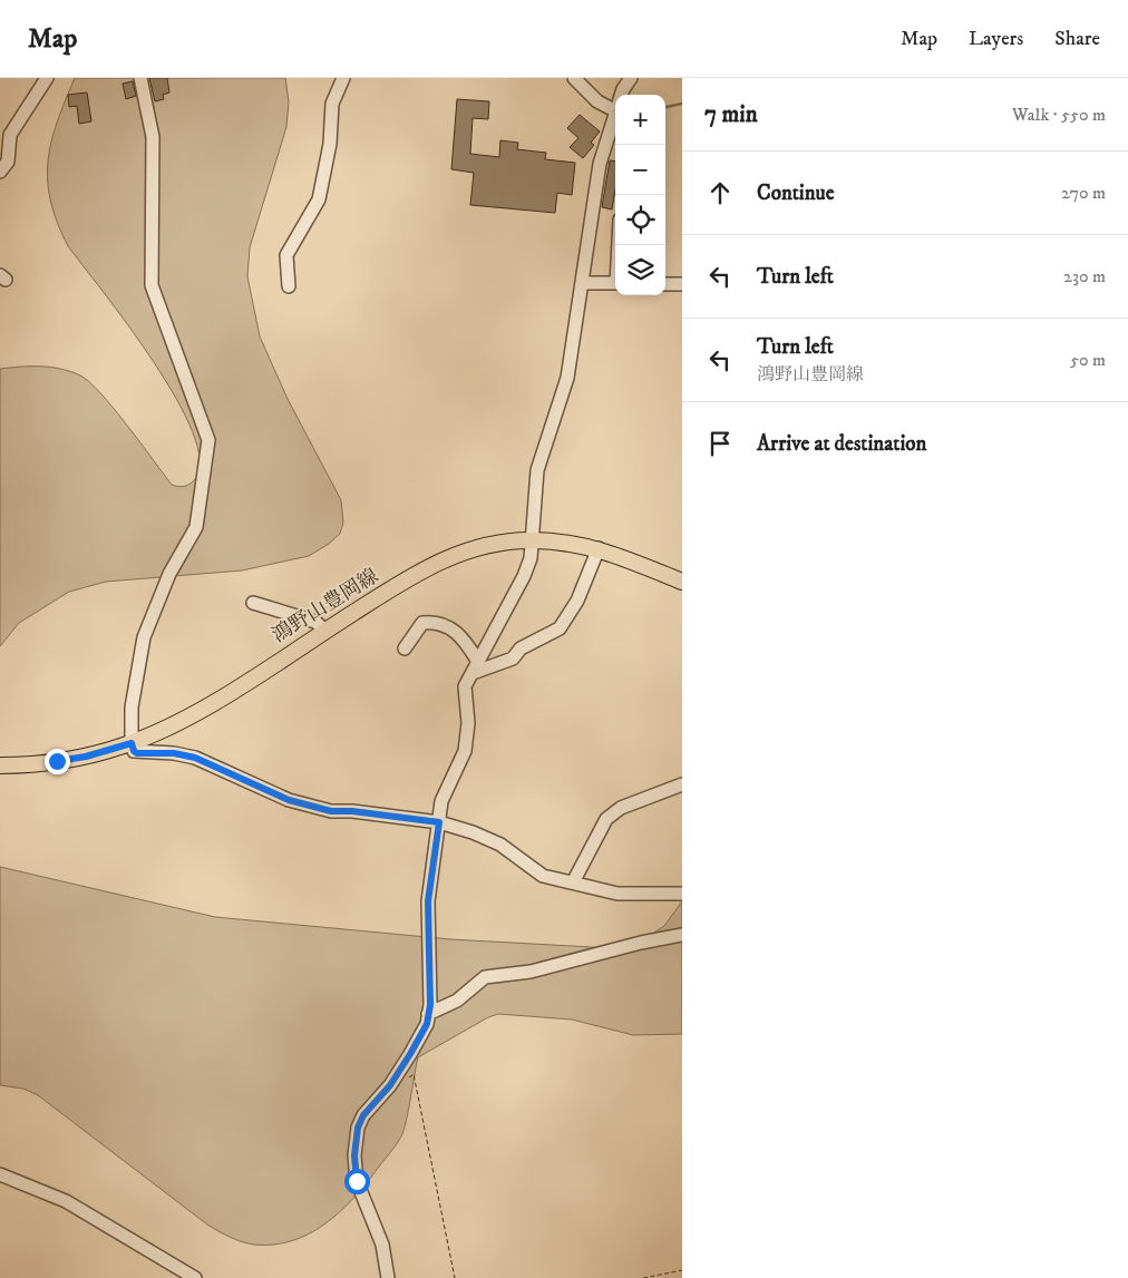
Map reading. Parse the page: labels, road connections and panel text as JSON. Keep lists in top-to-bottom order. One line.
{"streets":{"main road":["鴻野山豊岡線"]},"page":{"header":"Map","nav":["Map","Layers","Share"],"heading":["7 min","Walk · 550 m"],"map_buttons":["+","−"],"list":[["Continue","270 m"],["Turn left","230 m"],["Turn left","鴻野山豊岡線","50 m"],"Arrive at destination"]}}
